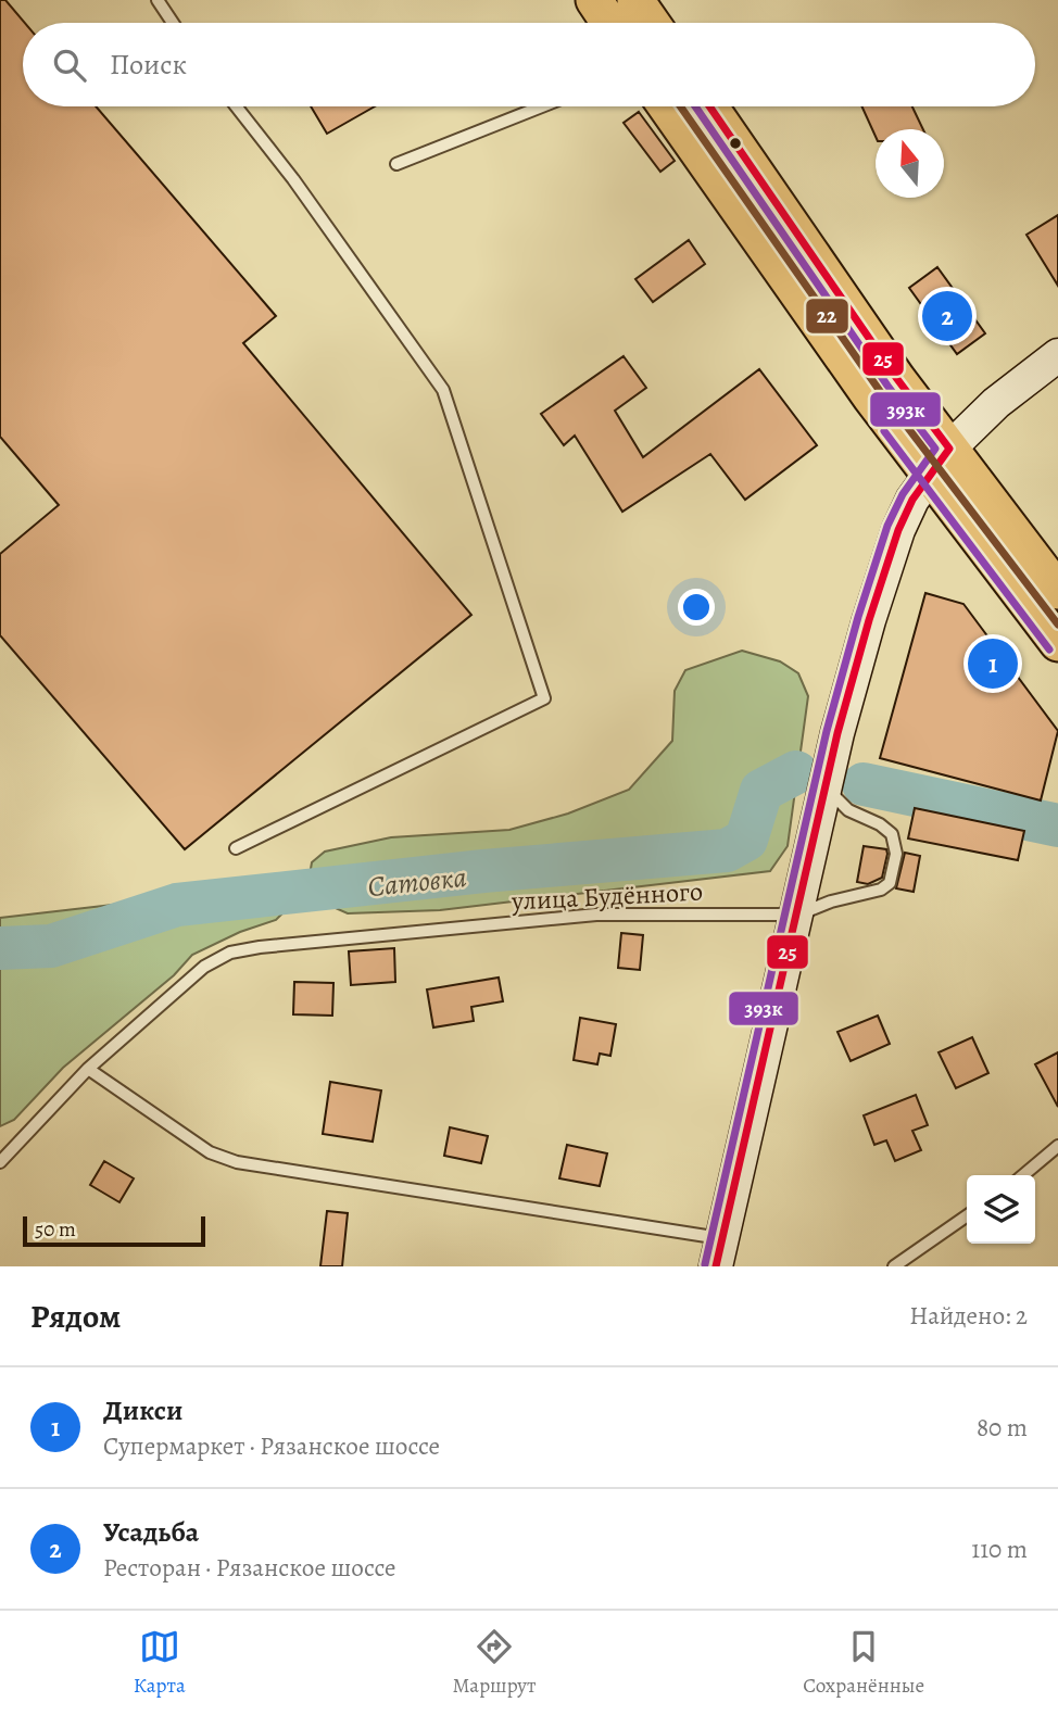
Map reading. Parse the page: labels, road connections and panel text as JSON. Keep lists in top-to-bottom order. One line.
{"streets":{"lane":["улица Будённого"]},"water":["Сатовка"],"lines":["transit line 25","transit line 393к","transit line 22"],"scale_bar":"50 m","north":"top","page":{"search":"Поиск","pins":["2","1"],"scale":"50 m","heading":["Рядом","Найдено: 2"],"list":[{"mark":"1","name":"Дикси","note":"Супермаркет · Рязанское шоссе","value":"80 m"},{"mark":"2","name":"Усадьба","note":"Ресторан · Рязанское шоссе","value":"110 m"}],"nav":["Карта","Маршрут","Сохранённые"]}}
